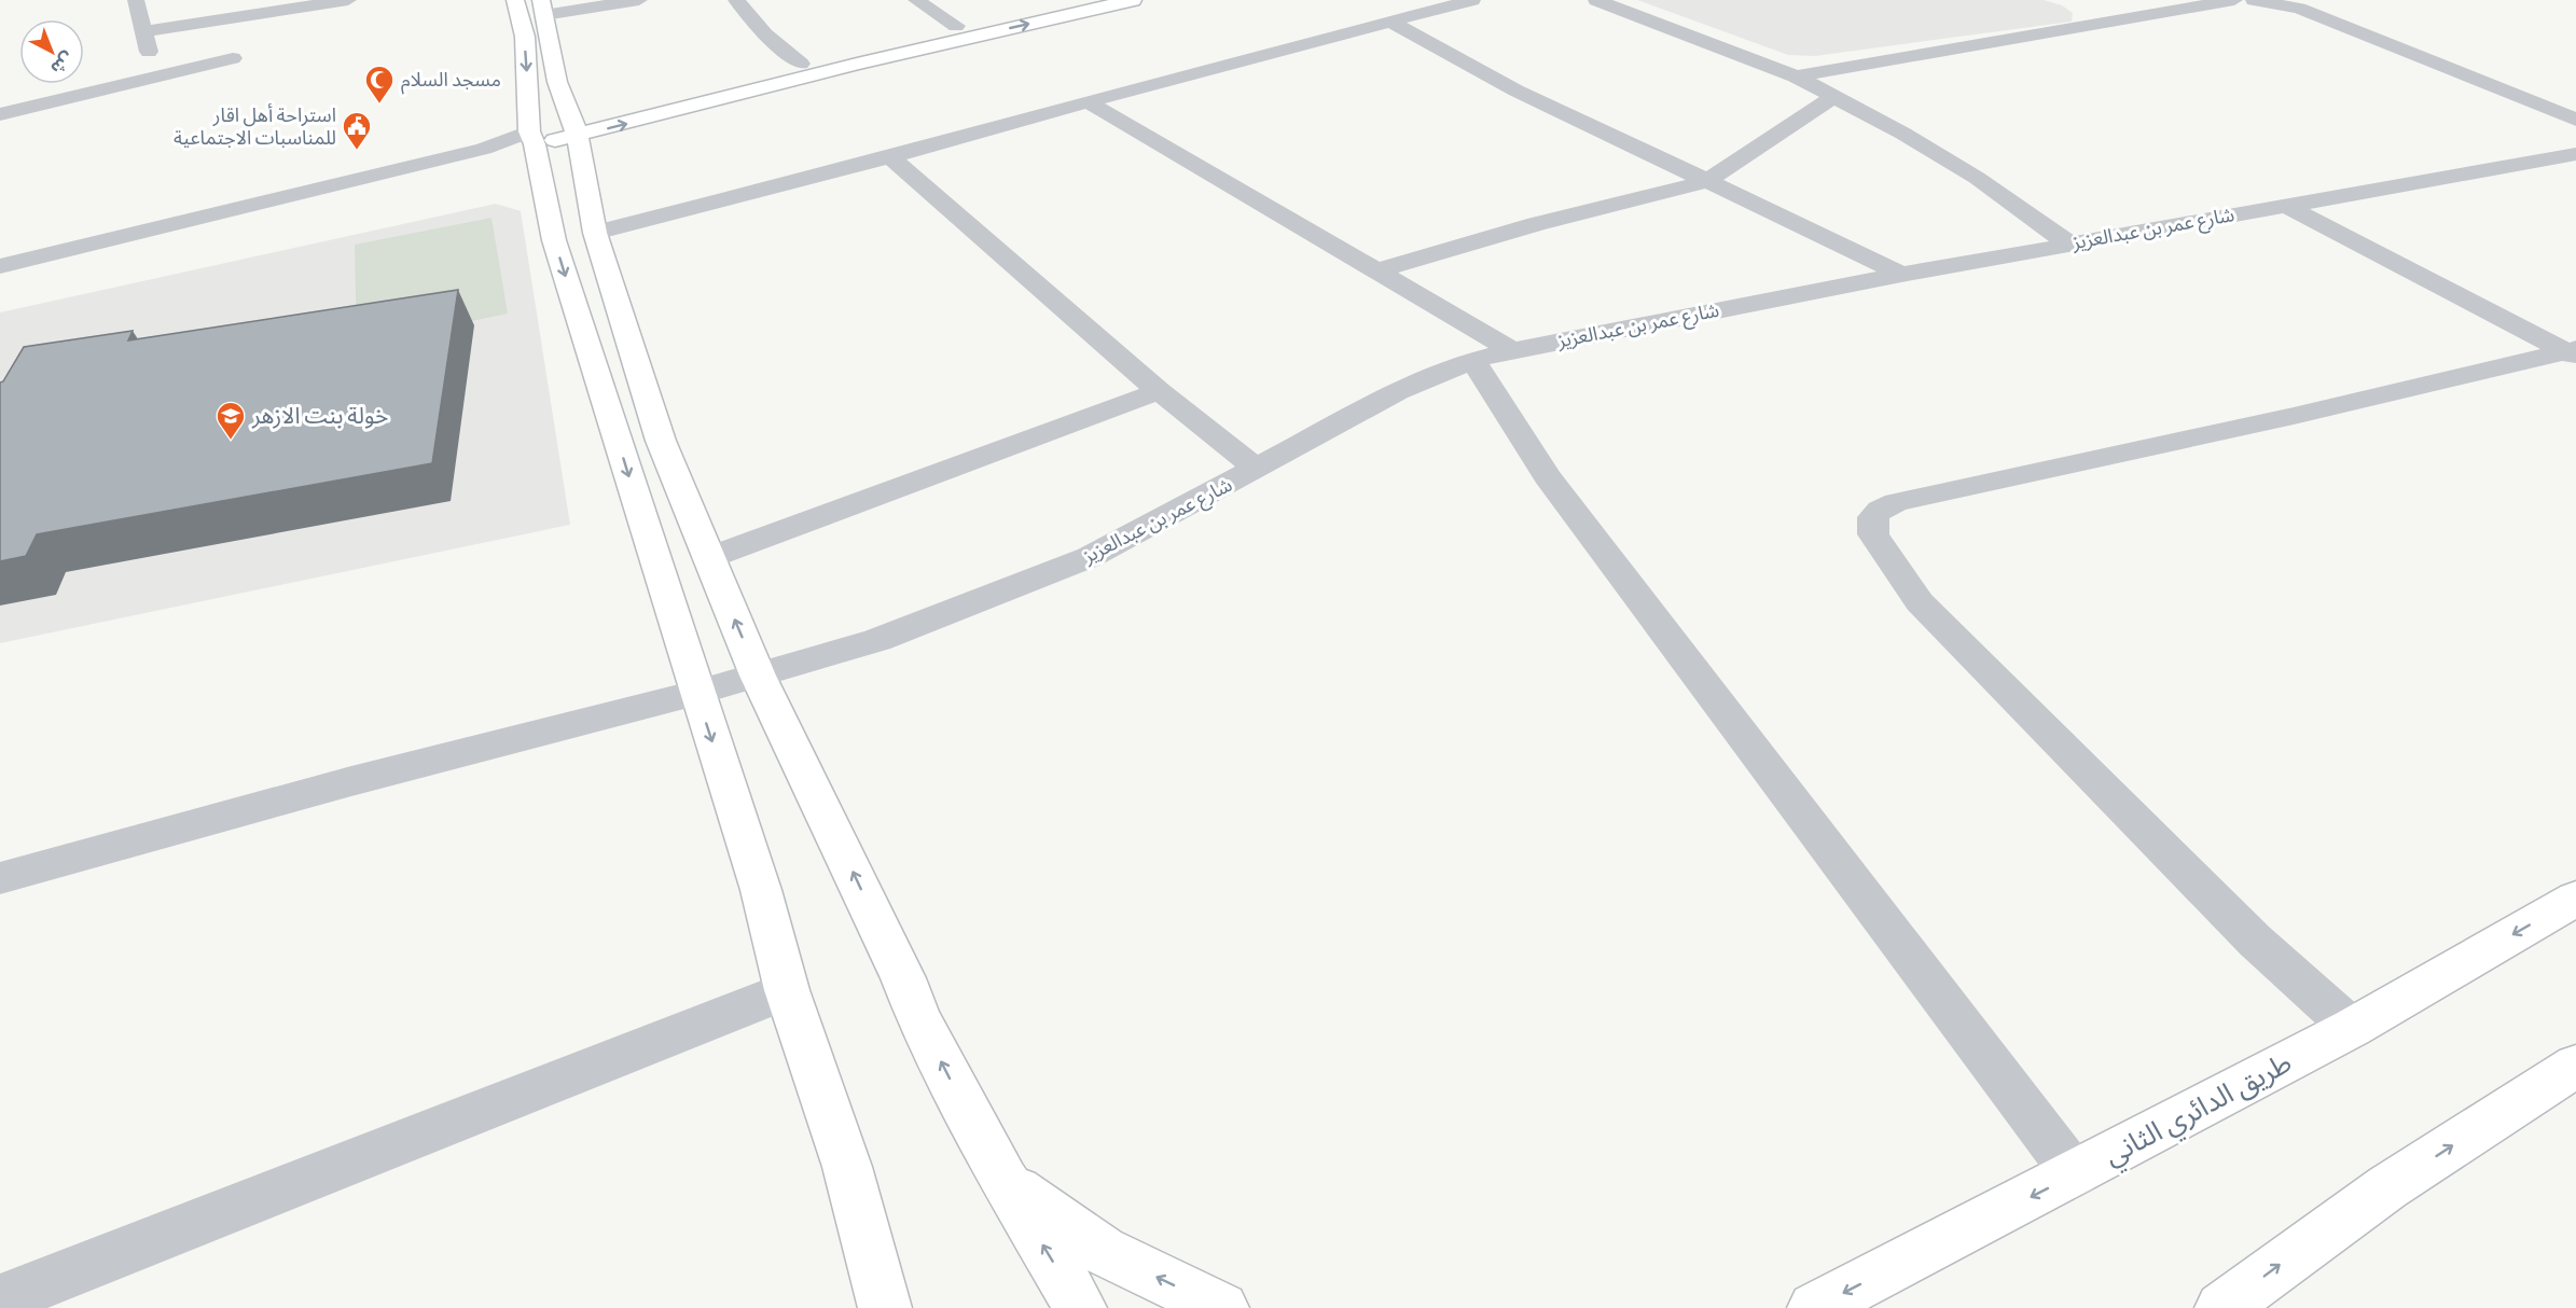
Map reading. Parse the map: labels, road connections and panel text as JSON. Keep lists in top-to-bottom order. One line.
{"streets":{"main road":["طريق الدائري الثاني"],"street":["شارع عمر بن عبدالعزيز"]},"places":{"mosque":["مسجد السلام"],"public building":["استراحة أهل اقار للمناسبات الاجتماعية"],"school or university":["خولة بنت الازهر"]},"north":"bottom right"}
